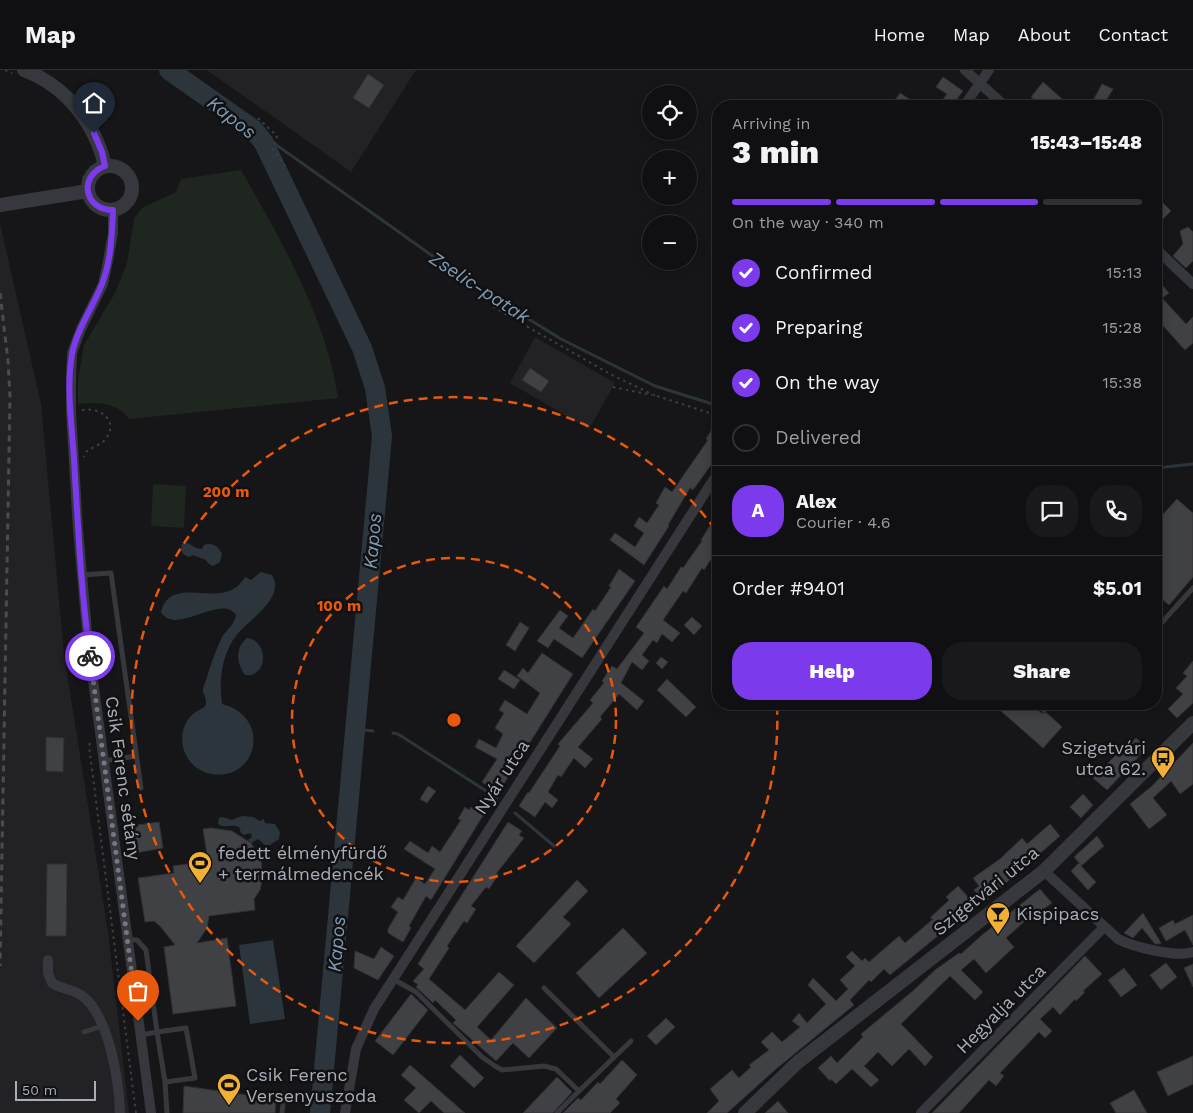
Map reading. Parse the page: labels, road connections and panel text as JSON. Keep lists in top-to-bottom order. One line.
{"streets":{"street":["Nyár utca","Csik Ferenc sétány","Szigetvári utca","Hegyalja utca"]},"water":["Kapos","Zselic-patak"],"places":{"bus stop":["Szigetvári utca 62."],"sports":["fedett élményfürdő + termálmedencék","Csik Ferenc Versenyuszoda"],"bar":["Kispipacs"]},"scale_bar":"50 m","page":{"header":"Map","nav":["Home","Map","About","Contact"],"map_buttons":["+","−"],"heading":["3 min","Arriving in","15:43–15:48"],"panel":["Alex","Courier · 4.6","Order #9401","$5.01"],"bar":"On the way · 340 m","list":[["Confirmed","15:13"],["Preparing","15:28"],["On the way","15:38"],"Delivered"],"round":"A","buttons":["Help","Share"],"scale":"50 m"},"rings":["200 m","100 m"]}
